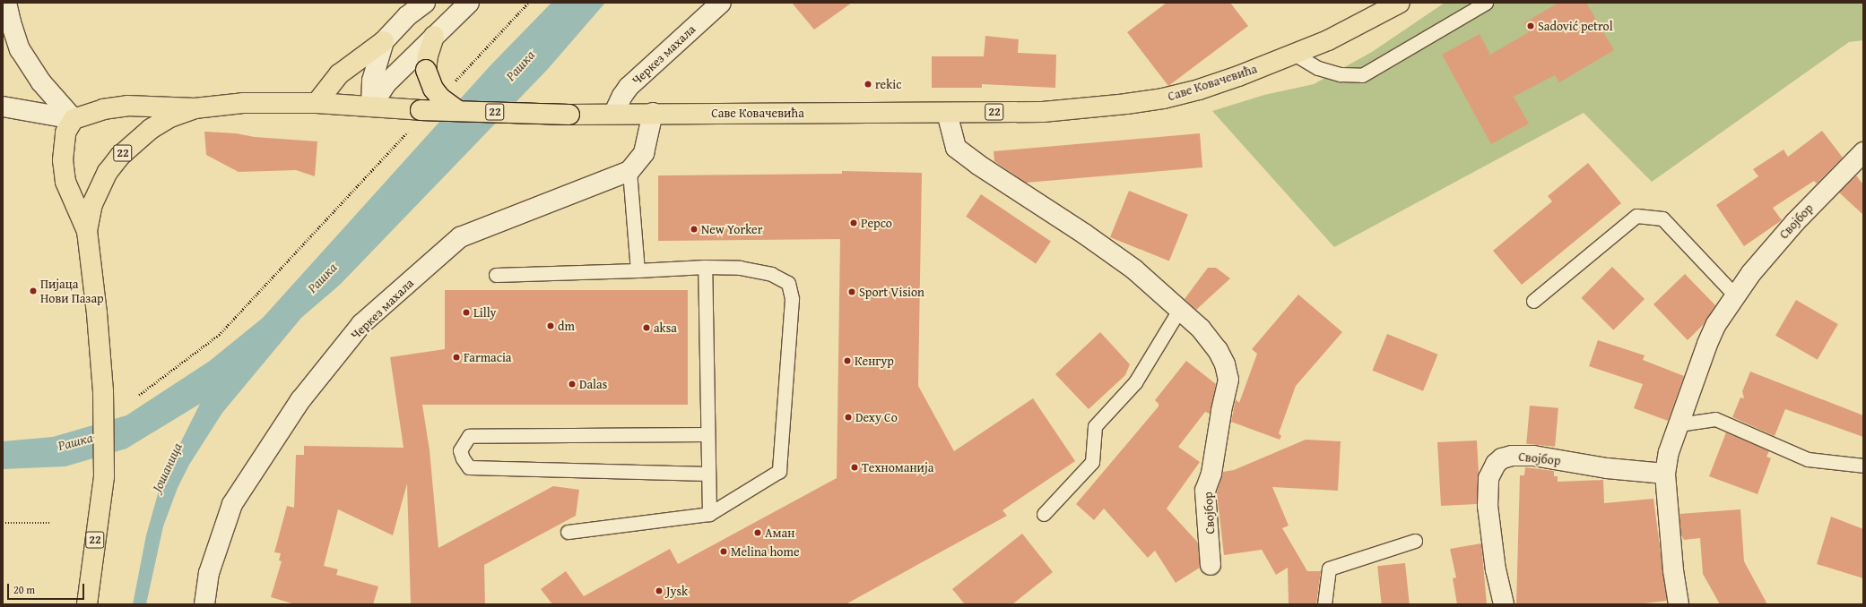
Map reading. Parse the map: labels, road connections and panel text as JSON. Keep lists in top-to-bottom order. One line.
{"streets":{"main road":["Саве Ковачевића","22"],"street":["Черкез махала","Својбор"]},"crossings":[["Черкез махала","Саве Ковачевића"],["Саве Ковачевића","22"]],"water":["Рашка","Јошаница"],"places":["Sadović petrol","rekic","Pepco","New Yorker","Пијаца Нови Пазар","Sport Vision","Lilly","dm","aksa","Farmacia","Кенгур","Dalas","Dexy Co","Техноманија","Аман","Melina home","Jysk"],"scale_bar":"20 m"}
